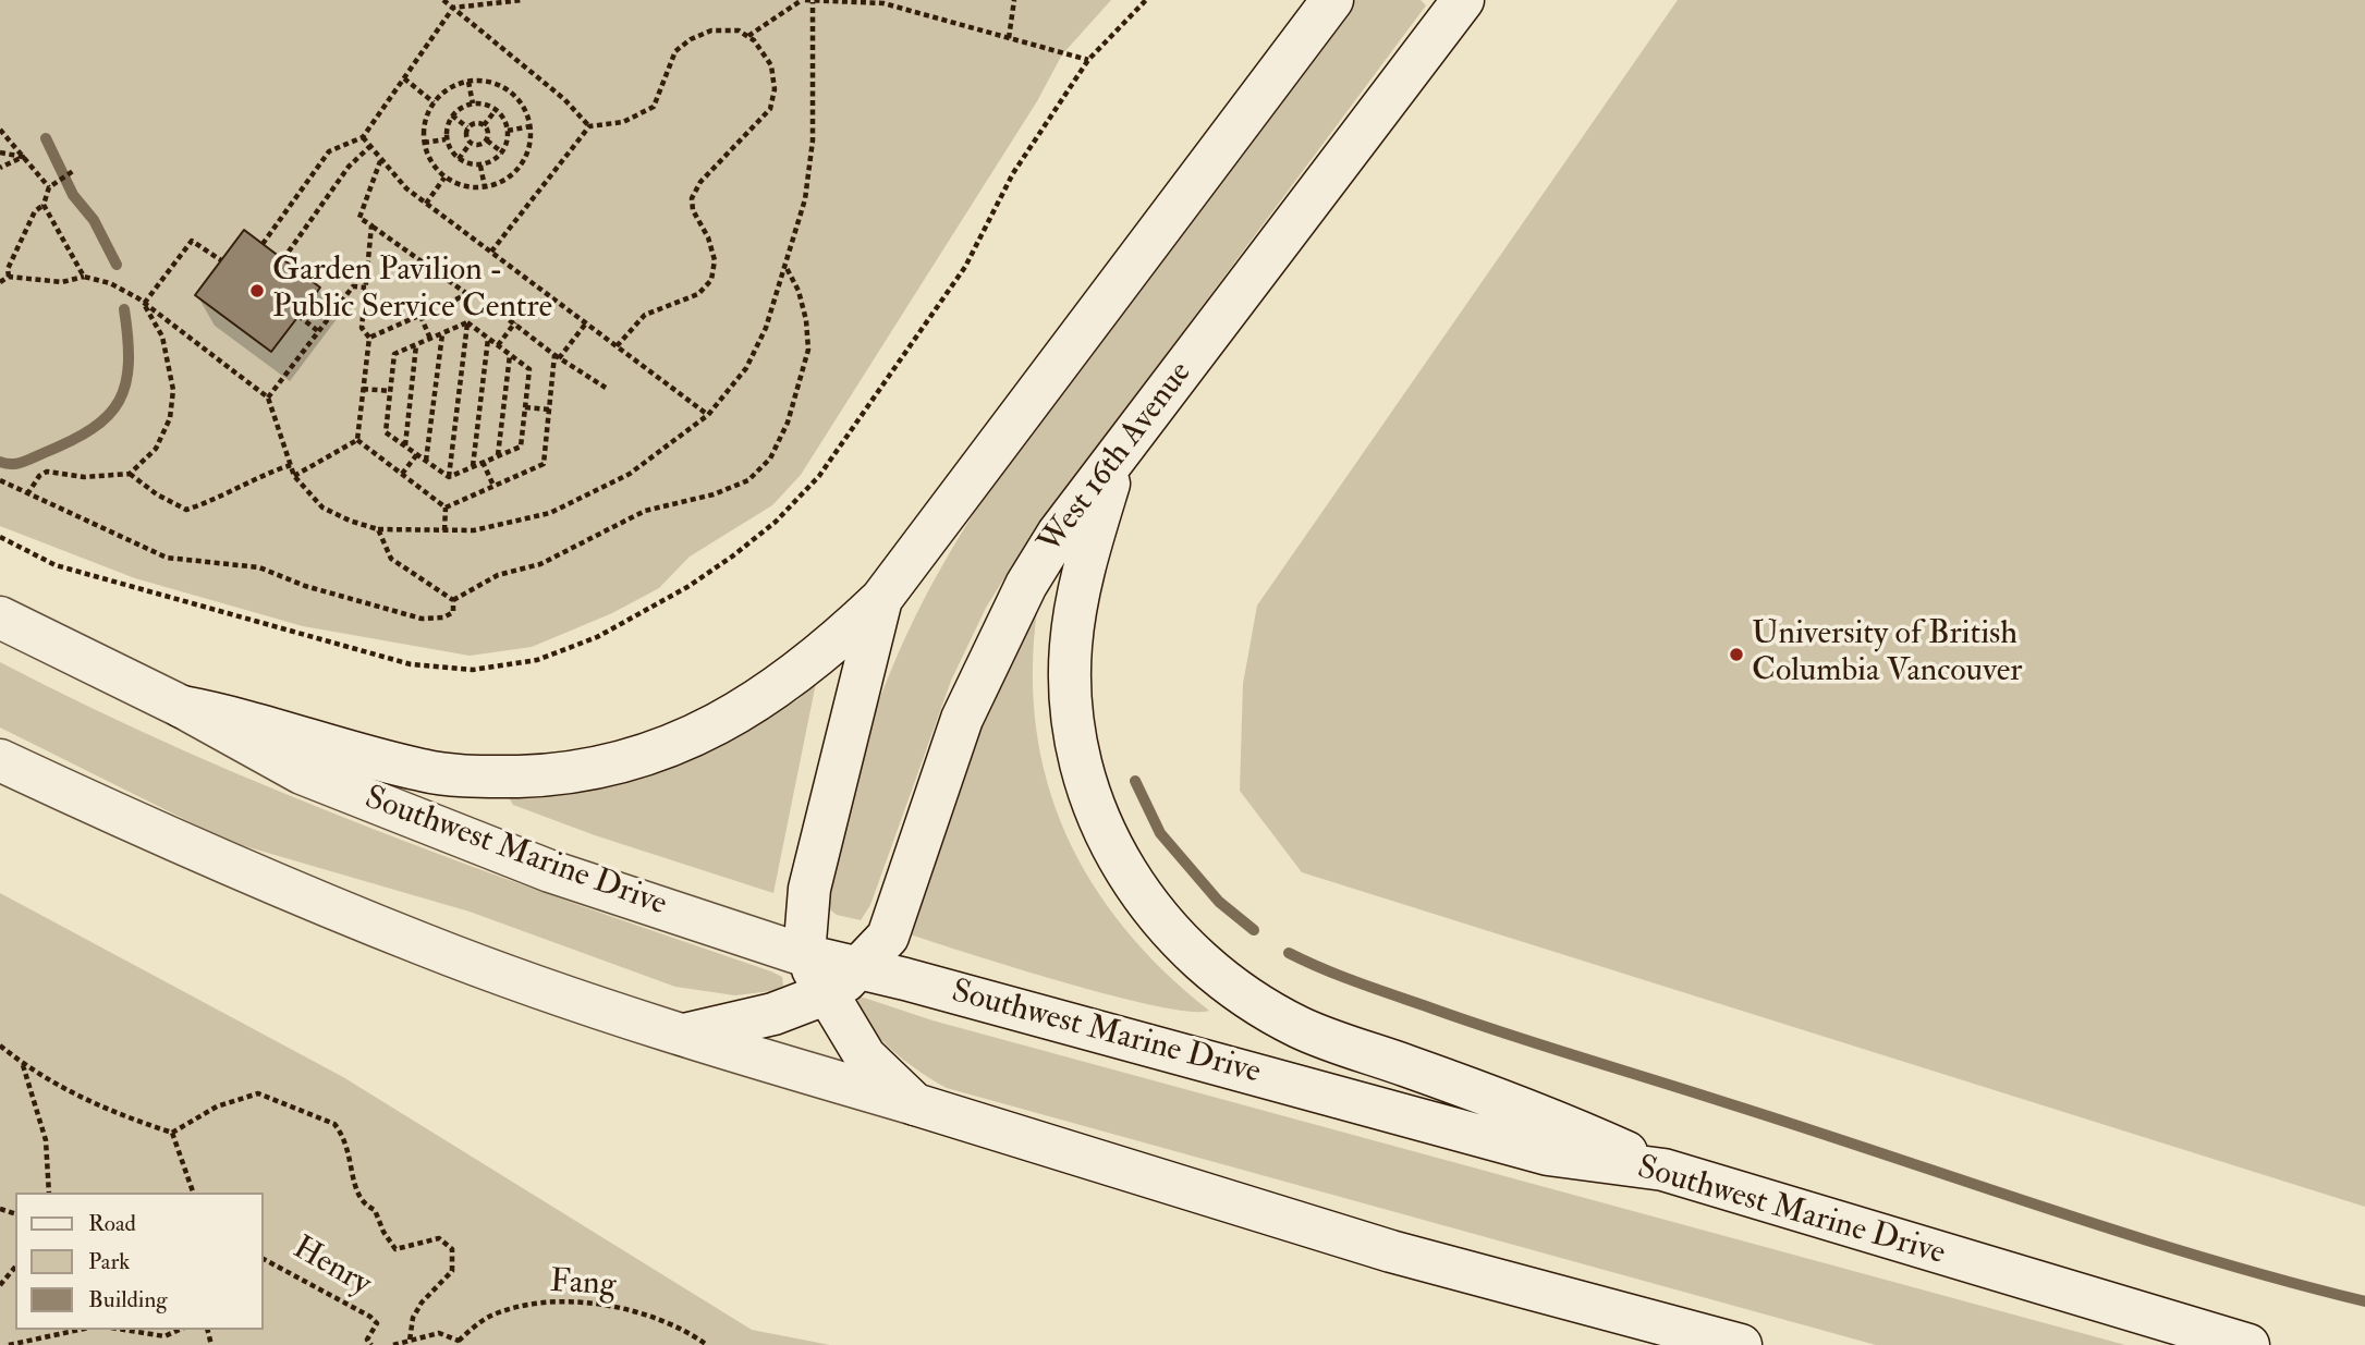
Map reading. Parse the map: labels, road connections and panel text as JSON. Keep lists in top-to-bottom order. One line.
{"streets":{"main road":["West 16th Avenue","Southwest Marine Drive"],"path":["Henry","Fang"]},"crossings":[["West 16th Avenue","Southwest Marine Drive"]],"places":["Garden Pavilion - Public Service Centre","University of British Columbia Vancouver"],"legend":["Road","Park","Building"]}
